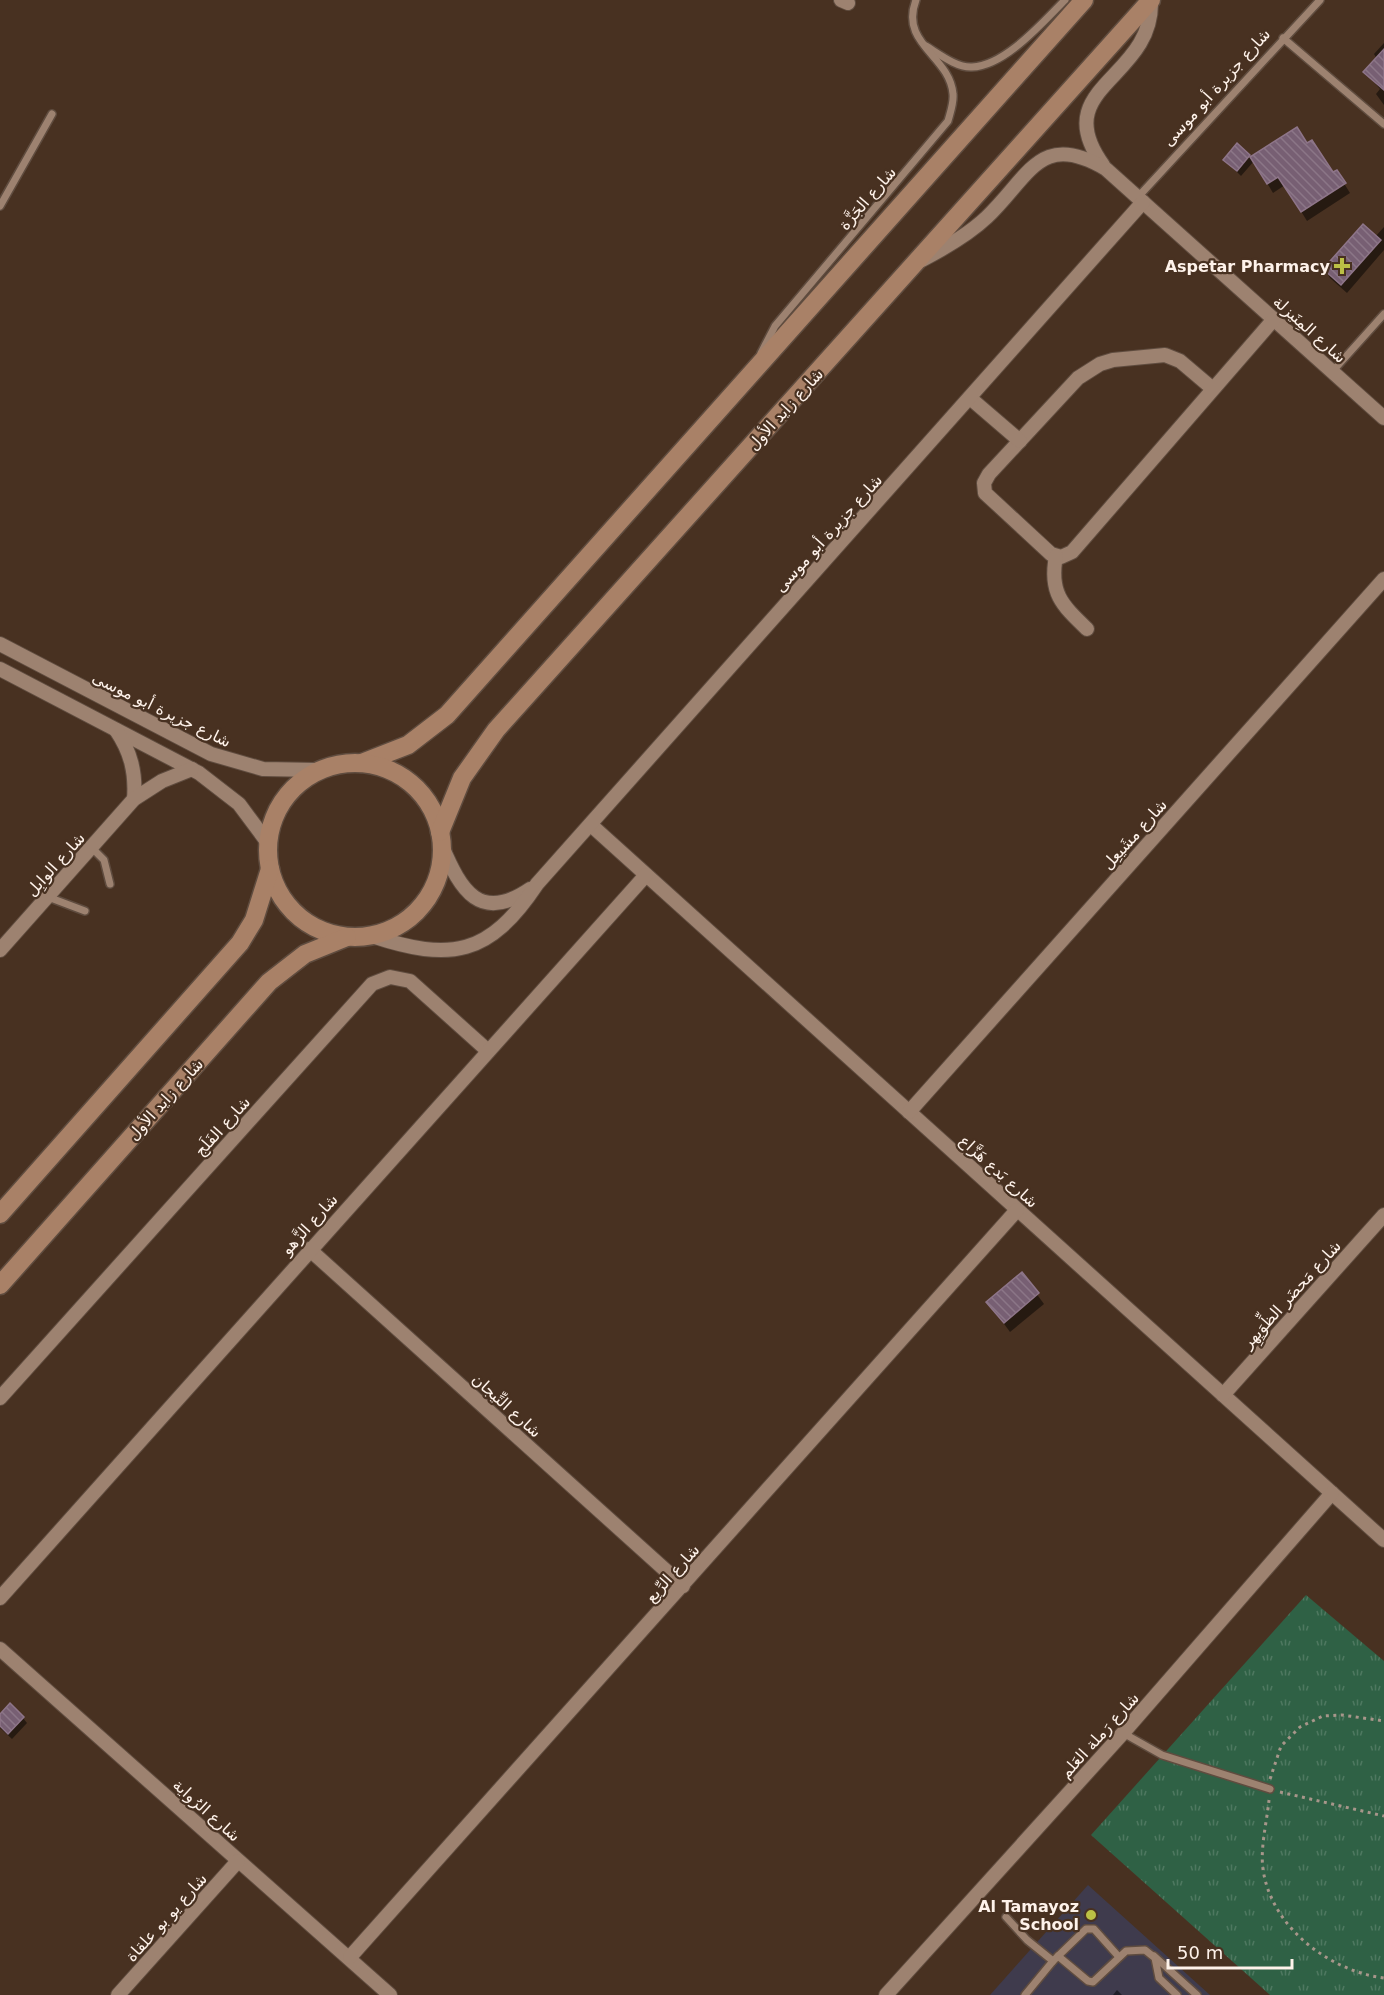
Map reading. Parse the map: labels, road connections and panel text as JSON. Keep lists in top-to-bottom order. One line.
{"streets":{"main road":["شارع زايد الأول"],"street":["شارع جزيرة أبو موسى","شارع المِنَيزلة","شارع مشَيعِل","شارع الوابِل","شارع الفَلَج","شارع بَدع هَزَّاع","شارع الزَّهو","شارع مَحضَر الظِّوَيِهِر","شارع التِّيجان","شارع الرِّيع","شارع رَملة العَلم","شارع الرُواية","شارع يو بو علقاة"],"lane":["شارع الجَزَّة"]},"crossings":[["شارع جزيرة أبو موسى","شارع المِنَيزلة"],["شارع جزيرة أبو موسى","شارع زايد الأول"],["شارع جزيرة أبو موسى","شارع بَدع هَزَّاع"],["شارع المِنَيزلة","شارع زايد الأول"],["شارع مشَيعِل","شارع بَدع هَزَّاع"],["شارع الفَلَج","شارع الزَّهو"],["شارع بَدع هَزَّاع","شارع الزَّهو"],["شارع بَدع هَزَّاع","شارع مَحضَر الظِّوَيِهِر"],["شارع بَدع هَزَّاع","شارع الرِّيع"],["شارع بَدع هَزَّاع","شارع رَملة العَلم"],["شارع الزَّهو","شارع التِّيجان"],["شارع التِّيجان","شارع الرِّيع"],["شارع الرِّيع","شارع الرُواية"],["شارع الرُواية","شارع يو بو علقاة"]],"places":{"health":["Aspetar Pharmacy"],"other":["Al Tamayoz School"]},"scale_bar":"50 m"}
